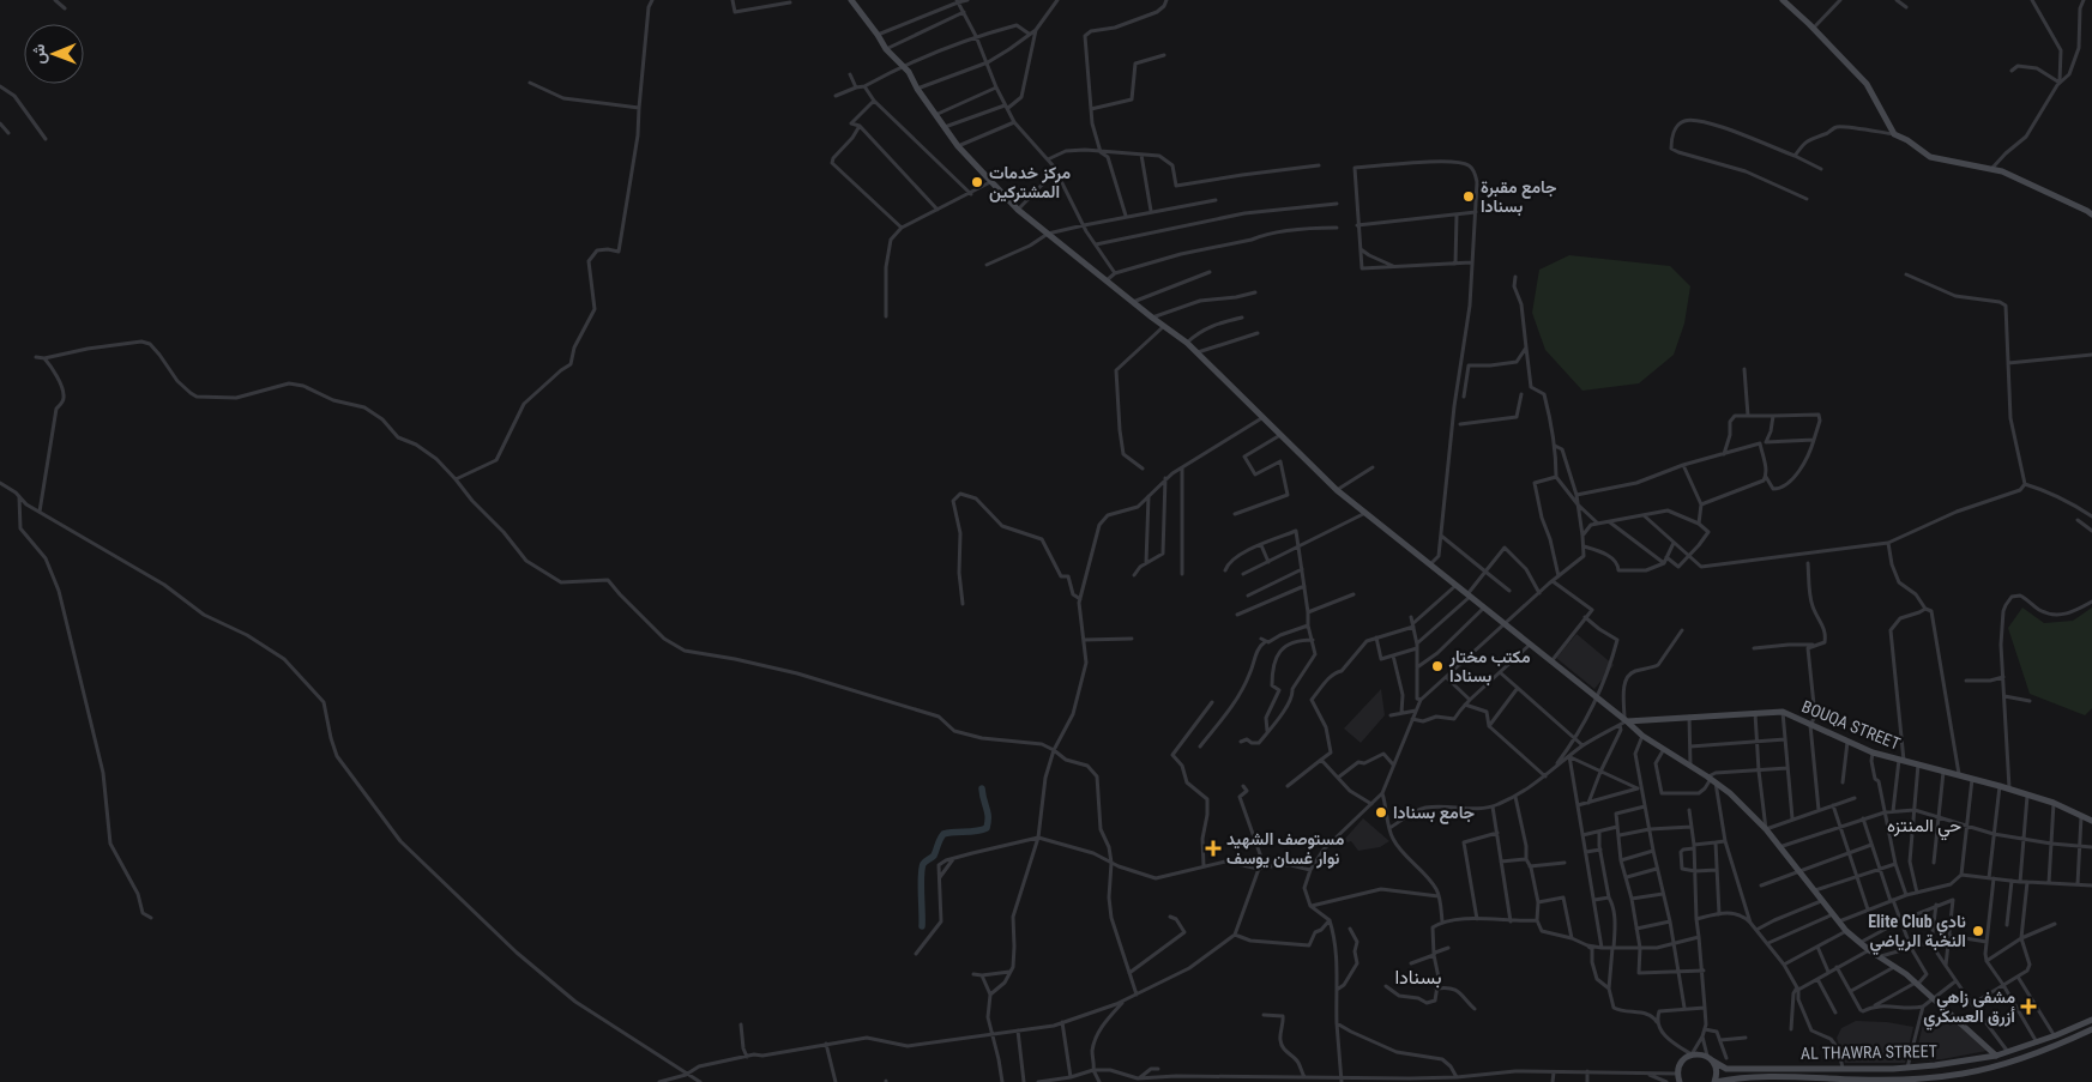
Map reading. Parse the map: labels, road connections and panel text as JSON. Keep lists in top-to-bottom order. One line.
{"streets":{"street":["BOUQA STREET","AL THAWRA STREET"]},"districts":["حي المنتزه","بسنادا"],"places":{"other":["مركز خدمات المشتركين","جامع مقبرة بسنادا","مكتب مختار بسنادا","جامع بسنادا","Elite Club نادي النخبة الرياضي"],"health":["مستوصف الشهيد نوار غسان يوسف","مشفى زاهي أزرق العسكري"]},"north":"left"}
